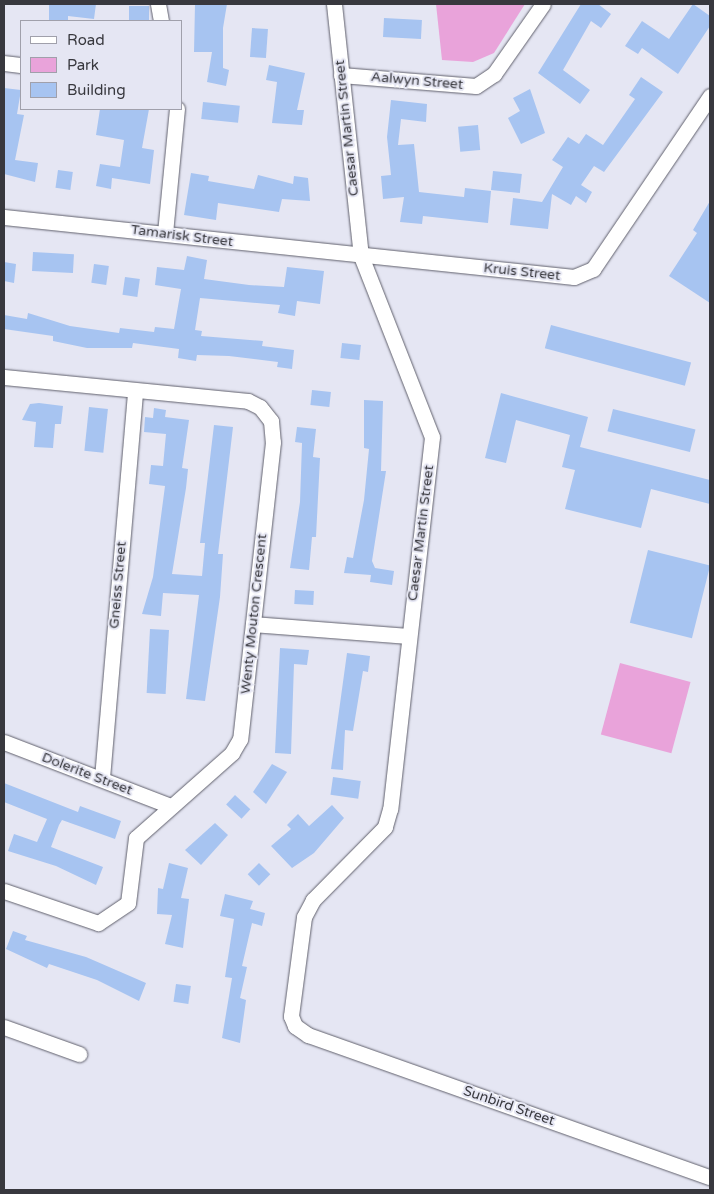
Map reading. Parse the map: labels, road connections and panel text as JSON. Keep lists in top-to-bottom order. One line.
{"streets":{"street":["Aalwyn Street","Caesar Martin Street","Tamarisk Street","Kruis Street","Gneiss Street","Wenty Mouton Crescent","Dolerite Street","Sunbird Street"]},"crossings":[["Aalwyn Street","Caesar Martin Street"],["Caesar Martin Street","Tamarisk Street"],["Caesar Martin Street","Kruis Street"],["Caesar Martin Street","Sunbird Street"],["Tamarisk Street","Kruis Street"],["Gneiss Street","Wenty Mouton Crescent"],["Gneiss Street","Dolerite Street"],["Wenty Mouton Crescent","Dolerite Street"]],"legend":["Road","Park","Building"]}
